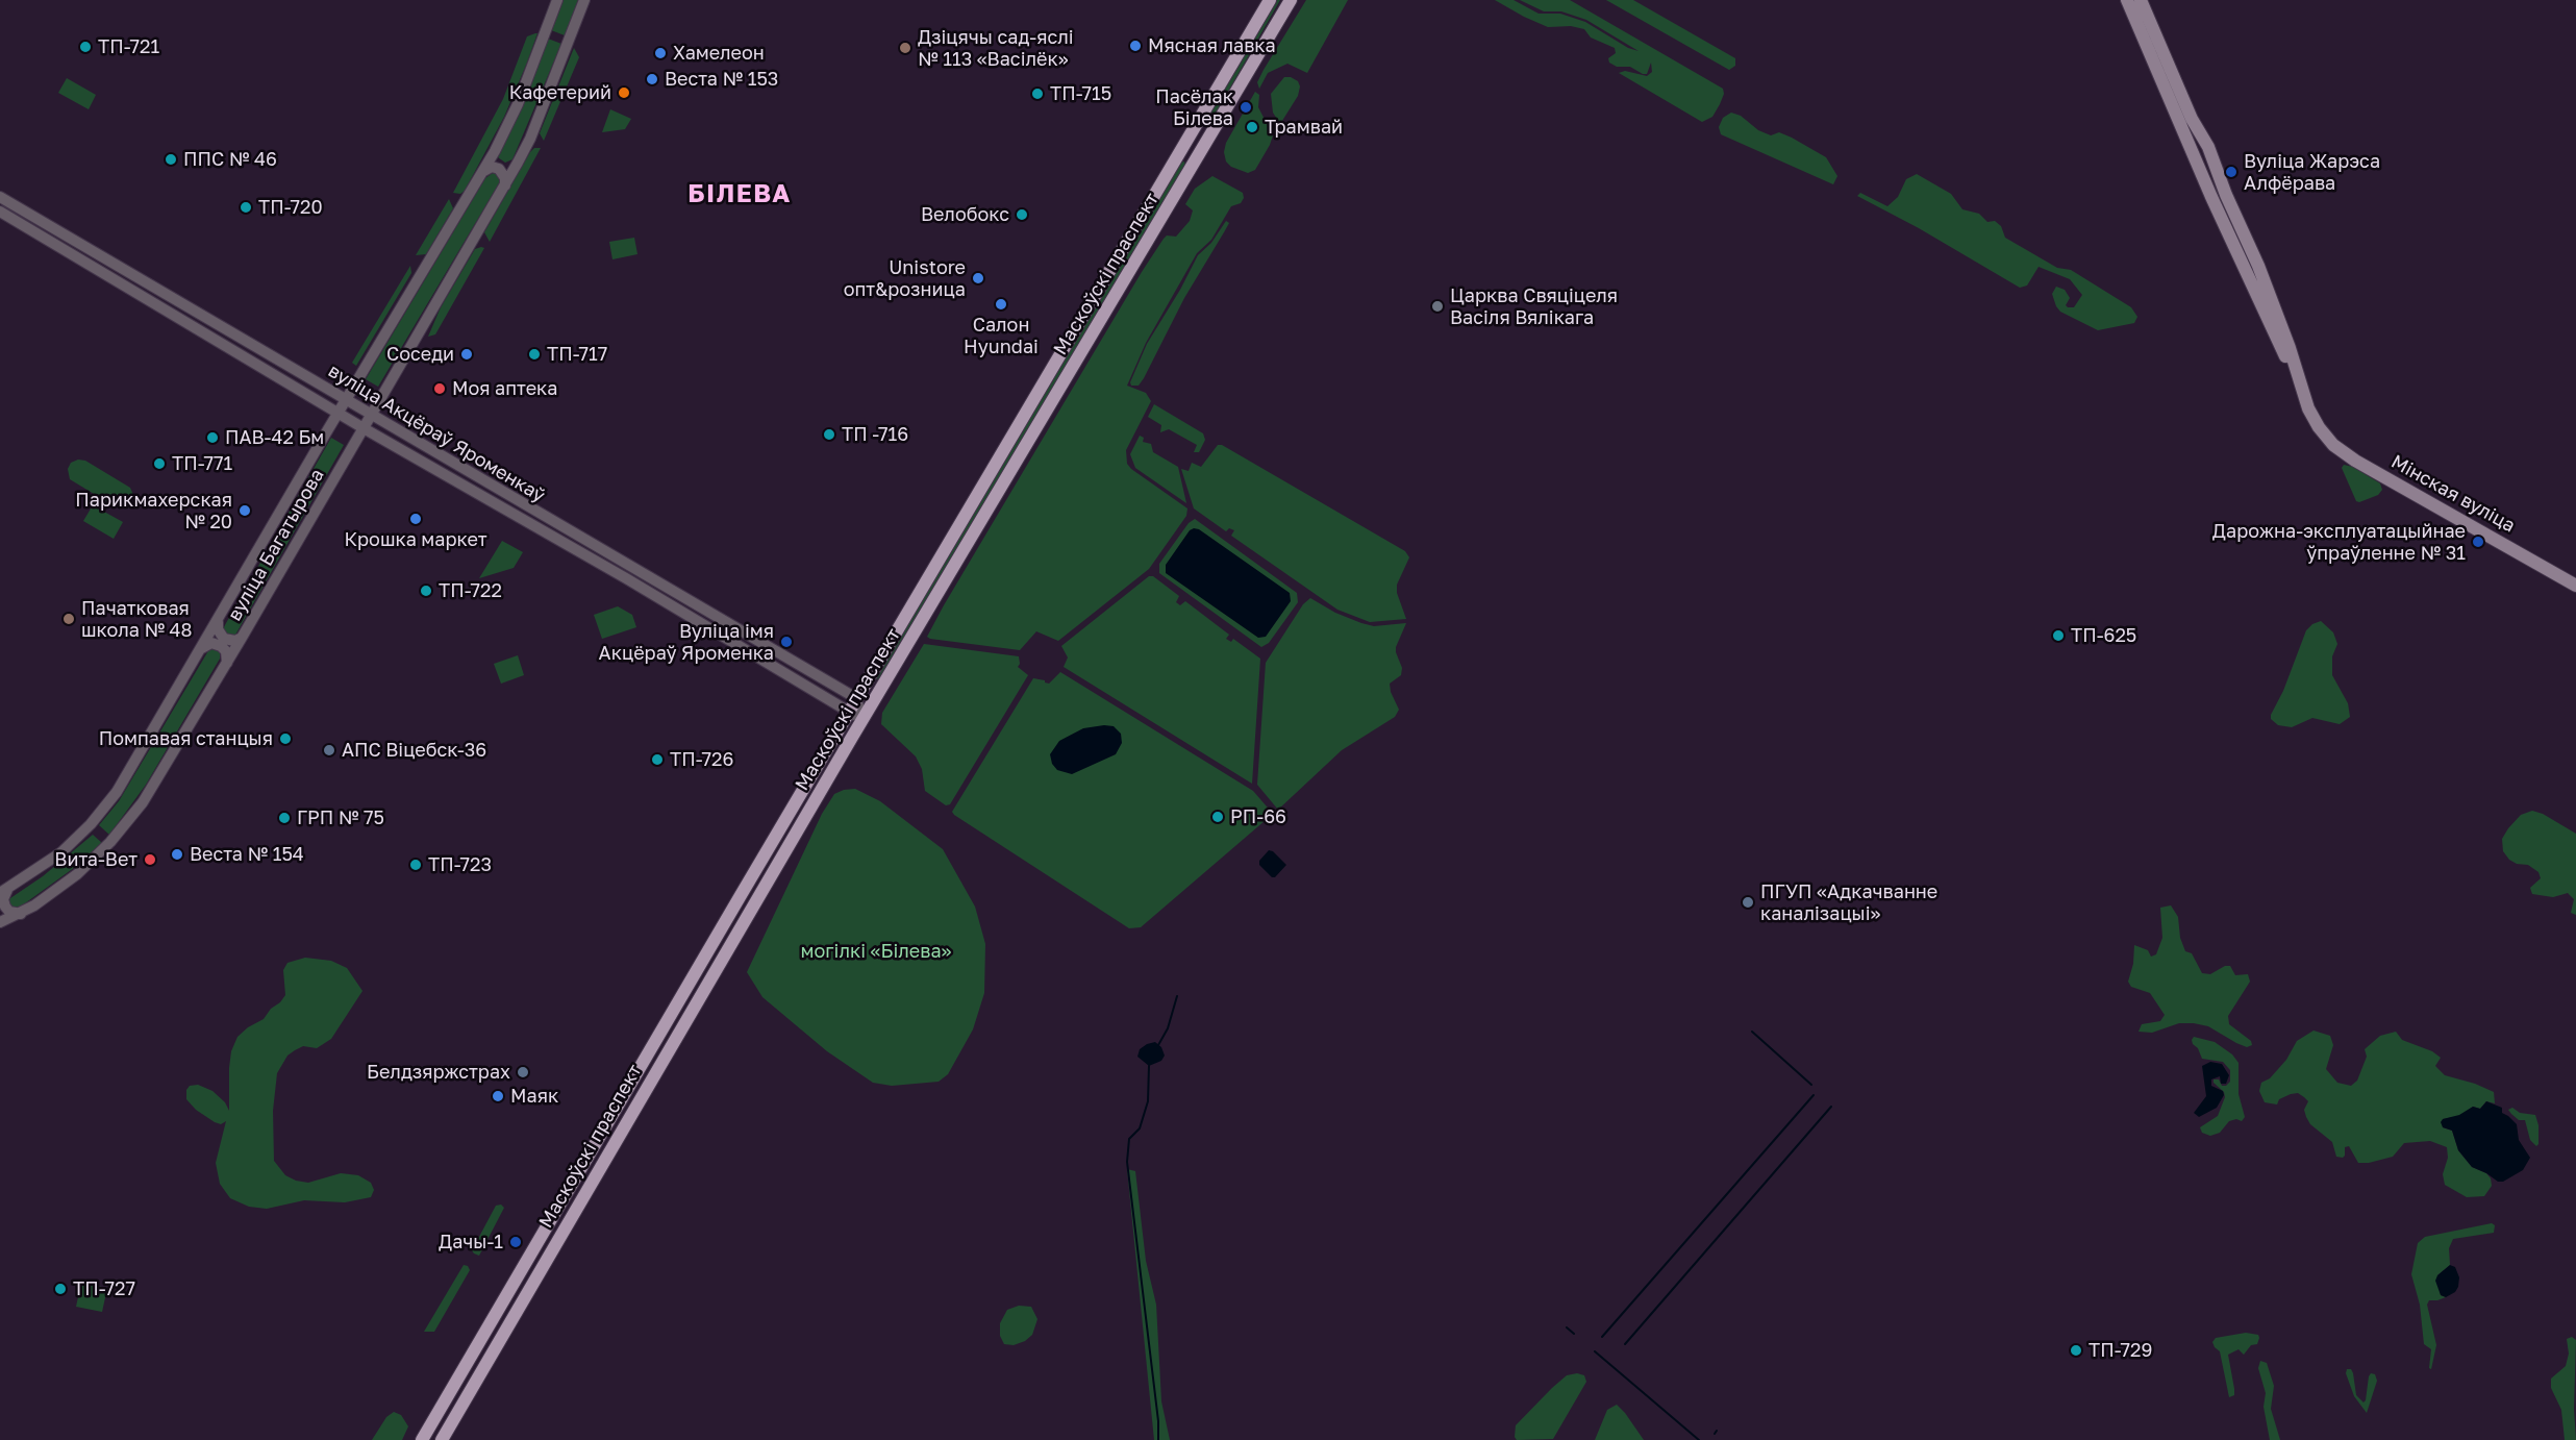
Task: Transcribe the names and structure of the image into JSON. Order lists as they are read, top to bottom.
{
  "streets": {
    "main road": ["Маскоўскі праспект", "Мінская вуліца"],
    "street": ["вуліца Акцёраў Яроменкаў", "вуліца Багатырова"]
  },
  "crossings": [
    ["Маскоўскі праспект", "вуліца Акцёраў Яроменкаў"],
    ["вуліца Акцёраў Яроменкаў", "вуліца Багатырова"]
  ],
  "districts": ["БІЛЕВА"],
  "parks": ["могілкі «Білева»"],
  "places": [
    "Мясная лавка",
    "ТП-721",
    "Дзіцячы сад-яслі № 113 «Васілёк»",
    "Хамелеон",
    "Веста № 153",
    "Кафетерий",
    "ТП-715",
    "Пасёлак Білева",
    "Трамвай",
    "ППС № 46",
    "Вуліца Жарэса Алфёрава",
    "ТП-720",
    "Велобокс",
    "Unistore опт&розница",
    "Салон Hyundai",
    "Царква Свяціцеля Васіля Вялікага",
    "Соседи",
    "ТП-717",
    "Моя аптека",
    "ТП -716",
    "ПАВ-42 Бм",
    "ТП-771",
    "Парикмахерская № 20",
    "Крошка маркет",
    "Дарожна-эксплуатацыйнае ўпраўленне № 31",
    "ТП-722",
    "Пачатковая школа № 48",
    "ТП-625",
    "Вуліца імя Акцёраў Яроменка",
    "Помпавая станцыя",
    "АПС Віцебск-36",
    "ТП-726",
    "РП-66",
    "ГРП № 75",
    "Веста № 154",
    "Вита-Вет",
    "ТП-723",
    "ПГУП «Адкачванне каналізацыі»",
    "Белдзяржстрах",
    "Маяк",
    "Дачы-1",
    "ТП-727",
    "ТП-729"
  ]
}
